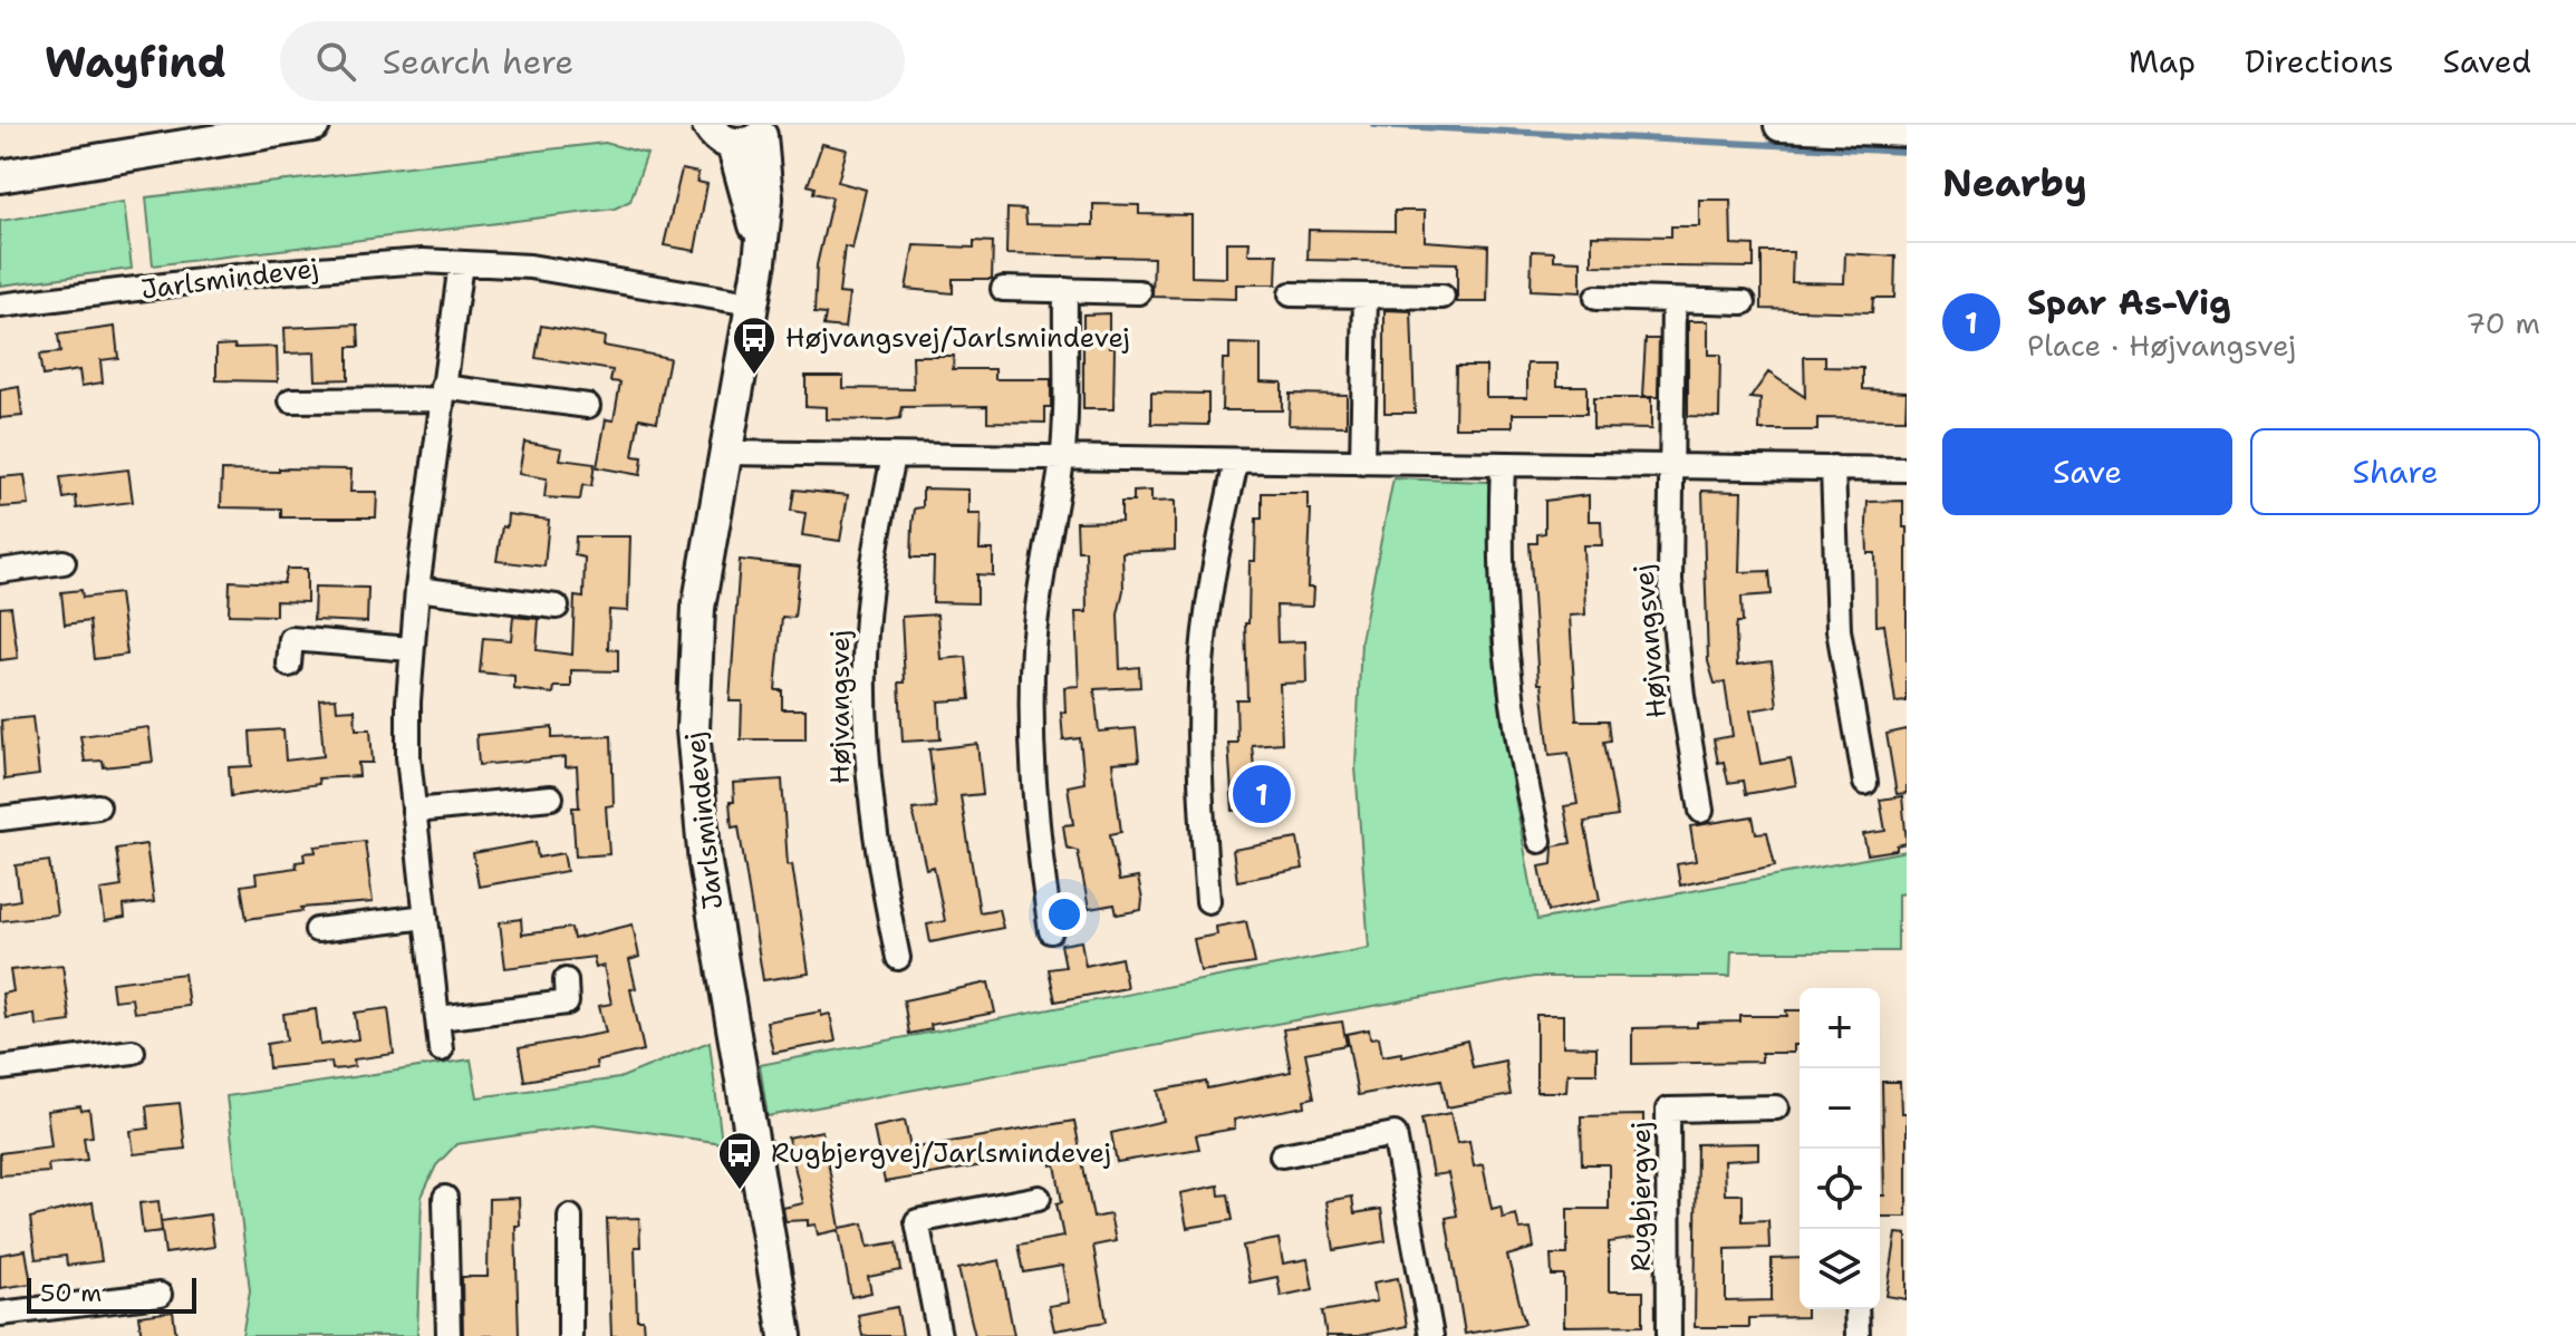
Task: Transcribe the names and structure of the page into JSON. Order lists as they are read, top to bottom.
{
  "streets": {
    "street": ["Jarlsmindevej", "Højvangsvej", "Rugbjergvej"]
  },
  "places": {
    "bus stop": ["Højvangsvej/Jarlsmindevej", "Rugbjergvej/Jarlsmindevej"]
  },
  "scale_bar": "50 m",
  "page": {
    "header": "Wayfind",
    "search": "Search here",
    "nav": ["Map", "Directions", "Saved"],
    "heading": "Nearby",
    "list": [
      {
        "mark": "1",
        "name": "Spar As-Vig",
        "note": "Place · Højvangsvej",
        "value": "70 m"
      }
    ],
    "buttons": ["Save", "Share"],
    "pins": "1",
    "map_buttons": ["+", "−"],
    "scale": "50 m"
  }
}
